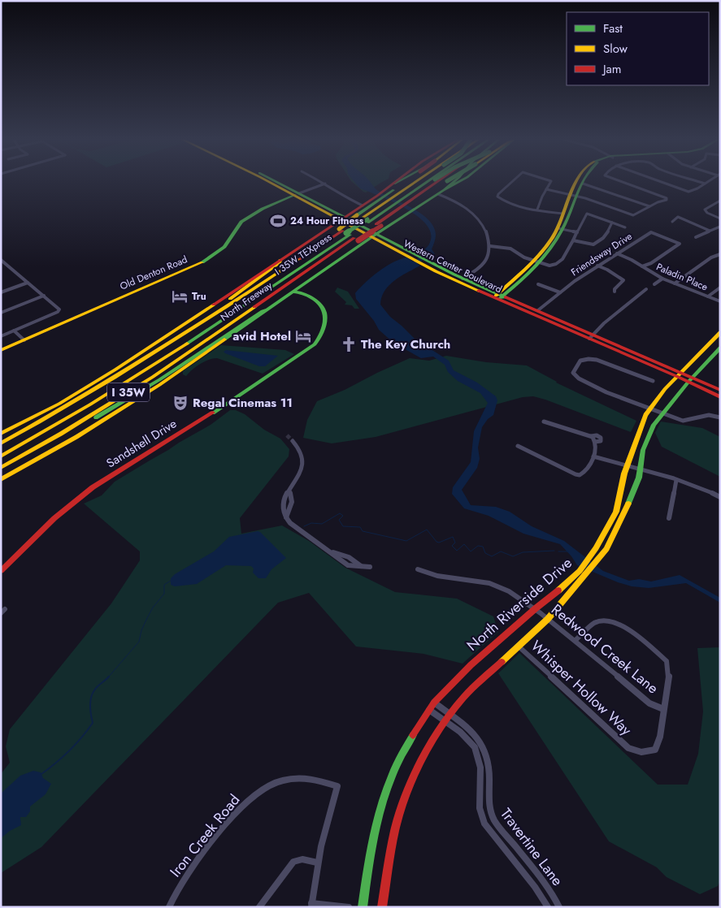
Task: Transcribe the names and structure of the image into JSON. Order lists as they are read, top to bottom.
{
  "streets": {
    "main road": [
      "I 35W TEXpress",
      "Western Center Boulevard",
      "Old Denton Road",
      "North Freeway",
      "I 35W",
      "Sandshell Drive",
      "North Riverside Drive"
    ],
    "street": [
      "Friendsway Drive",
      "Paladin Place",
      "Redwood Creek Lane",
      "Whisper Hollow Way",
      "Iron Creek Road",
      "Travertine Lane"
    ]
  },
  "crossings": [
    ["I 35W TEXpress", "North Freeway"],
    ["Friendsway Drive", "Western Center Boulevard"],
    ["Friendsway Drive", "Paladin Place"],
    ["Western Center Boulevard", "Old Denton Road"],
    ["Western Center Boulevard", "North Freeway"],
    ["Western Center Boulevard", "North Riverside Drive"],
    ["North Freeway", "Sandshell Drive"],
    ["North Riverside Drive", "Redwood Creek Lane"],
    ["North Riverside Drive", "Whisper Hollow Way"],
    ["North Riverside Drive", "Travertine Lane"],
    ["Redwood Creek Lane", "Whisper Hollow Way"]
  ],
  "places": {
    "sports": ["24 Hour Fitness"],
    "hotel": ["Tru", "avid Hotel"],
    "church": ["The Key Church"],
    "theatre": ["Regal Cinemas 11"]
  },
  "legend": ["Fast", "Slow", "Jam"]
}
